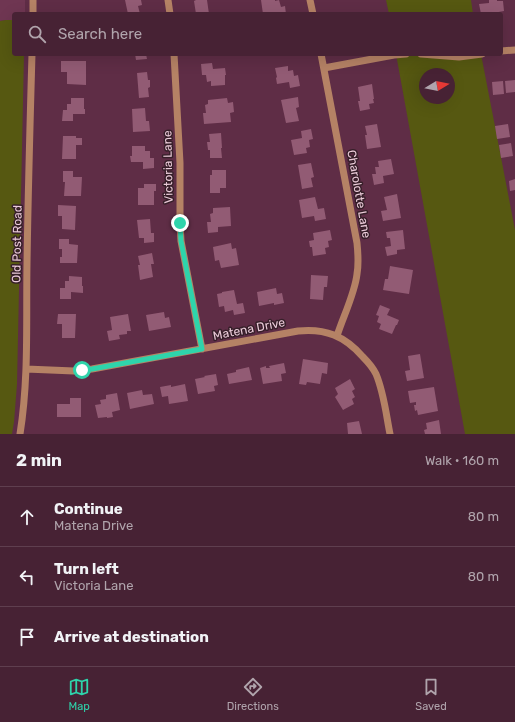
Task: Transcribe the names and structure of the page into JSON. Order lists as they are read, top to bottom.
{
  "streets": {
    "street": [
      "Victoria Lane",
      "Charolotte Lane",
      "Old Post Road",
      "Matena Drive"
    ]
  },
  "crossings": [
    ["Victoria Lane", "Matena Drive"],
    ["Charolotte Lane", "Matena Drive"],
    ["Old Post Road", "Matena Drive"]
  ],
  "north": "right",
  "page": {
    "search": "Search here",
    "heading": ["2 min", "Walk · 160 m"],
    "list": [
      ["Continue", "Matena Drive", "80 m"],
      ["Turn left", "Victoria Lane", "80 m"],
      "Arrive at destination"
    ],
    "nav": ["Map", "Directions", "Saved"]
  }
}
